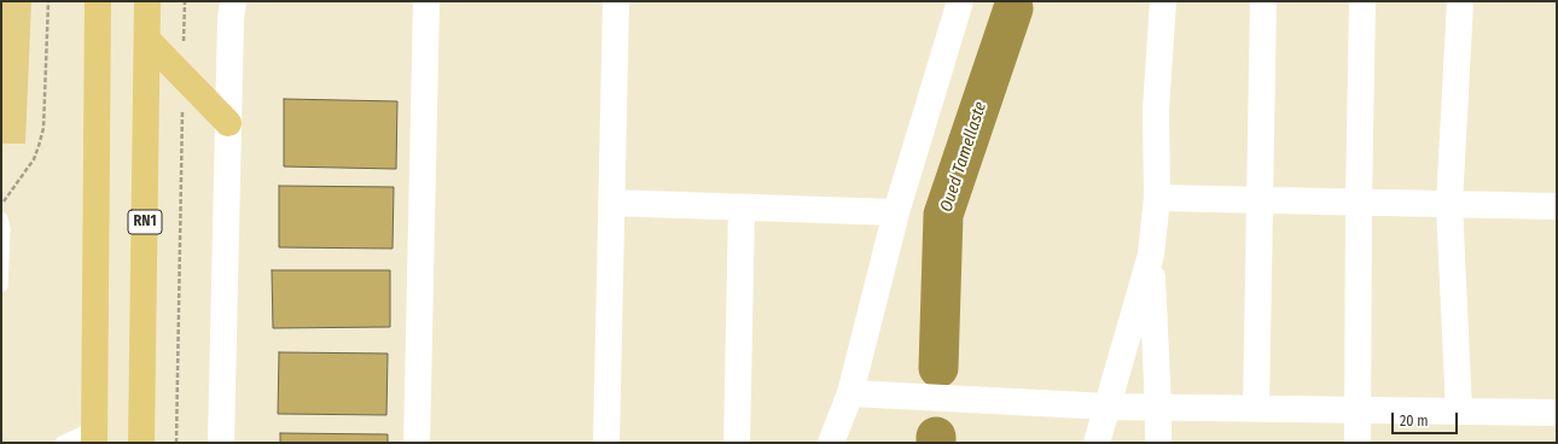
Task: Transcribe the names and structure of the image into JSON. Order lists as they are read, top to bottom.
{
  "streets": {
    "highway": ["RN1"]
  },
  "water": ["Oued Tamellaste"],
  "scale_bar": "20 m"
}
